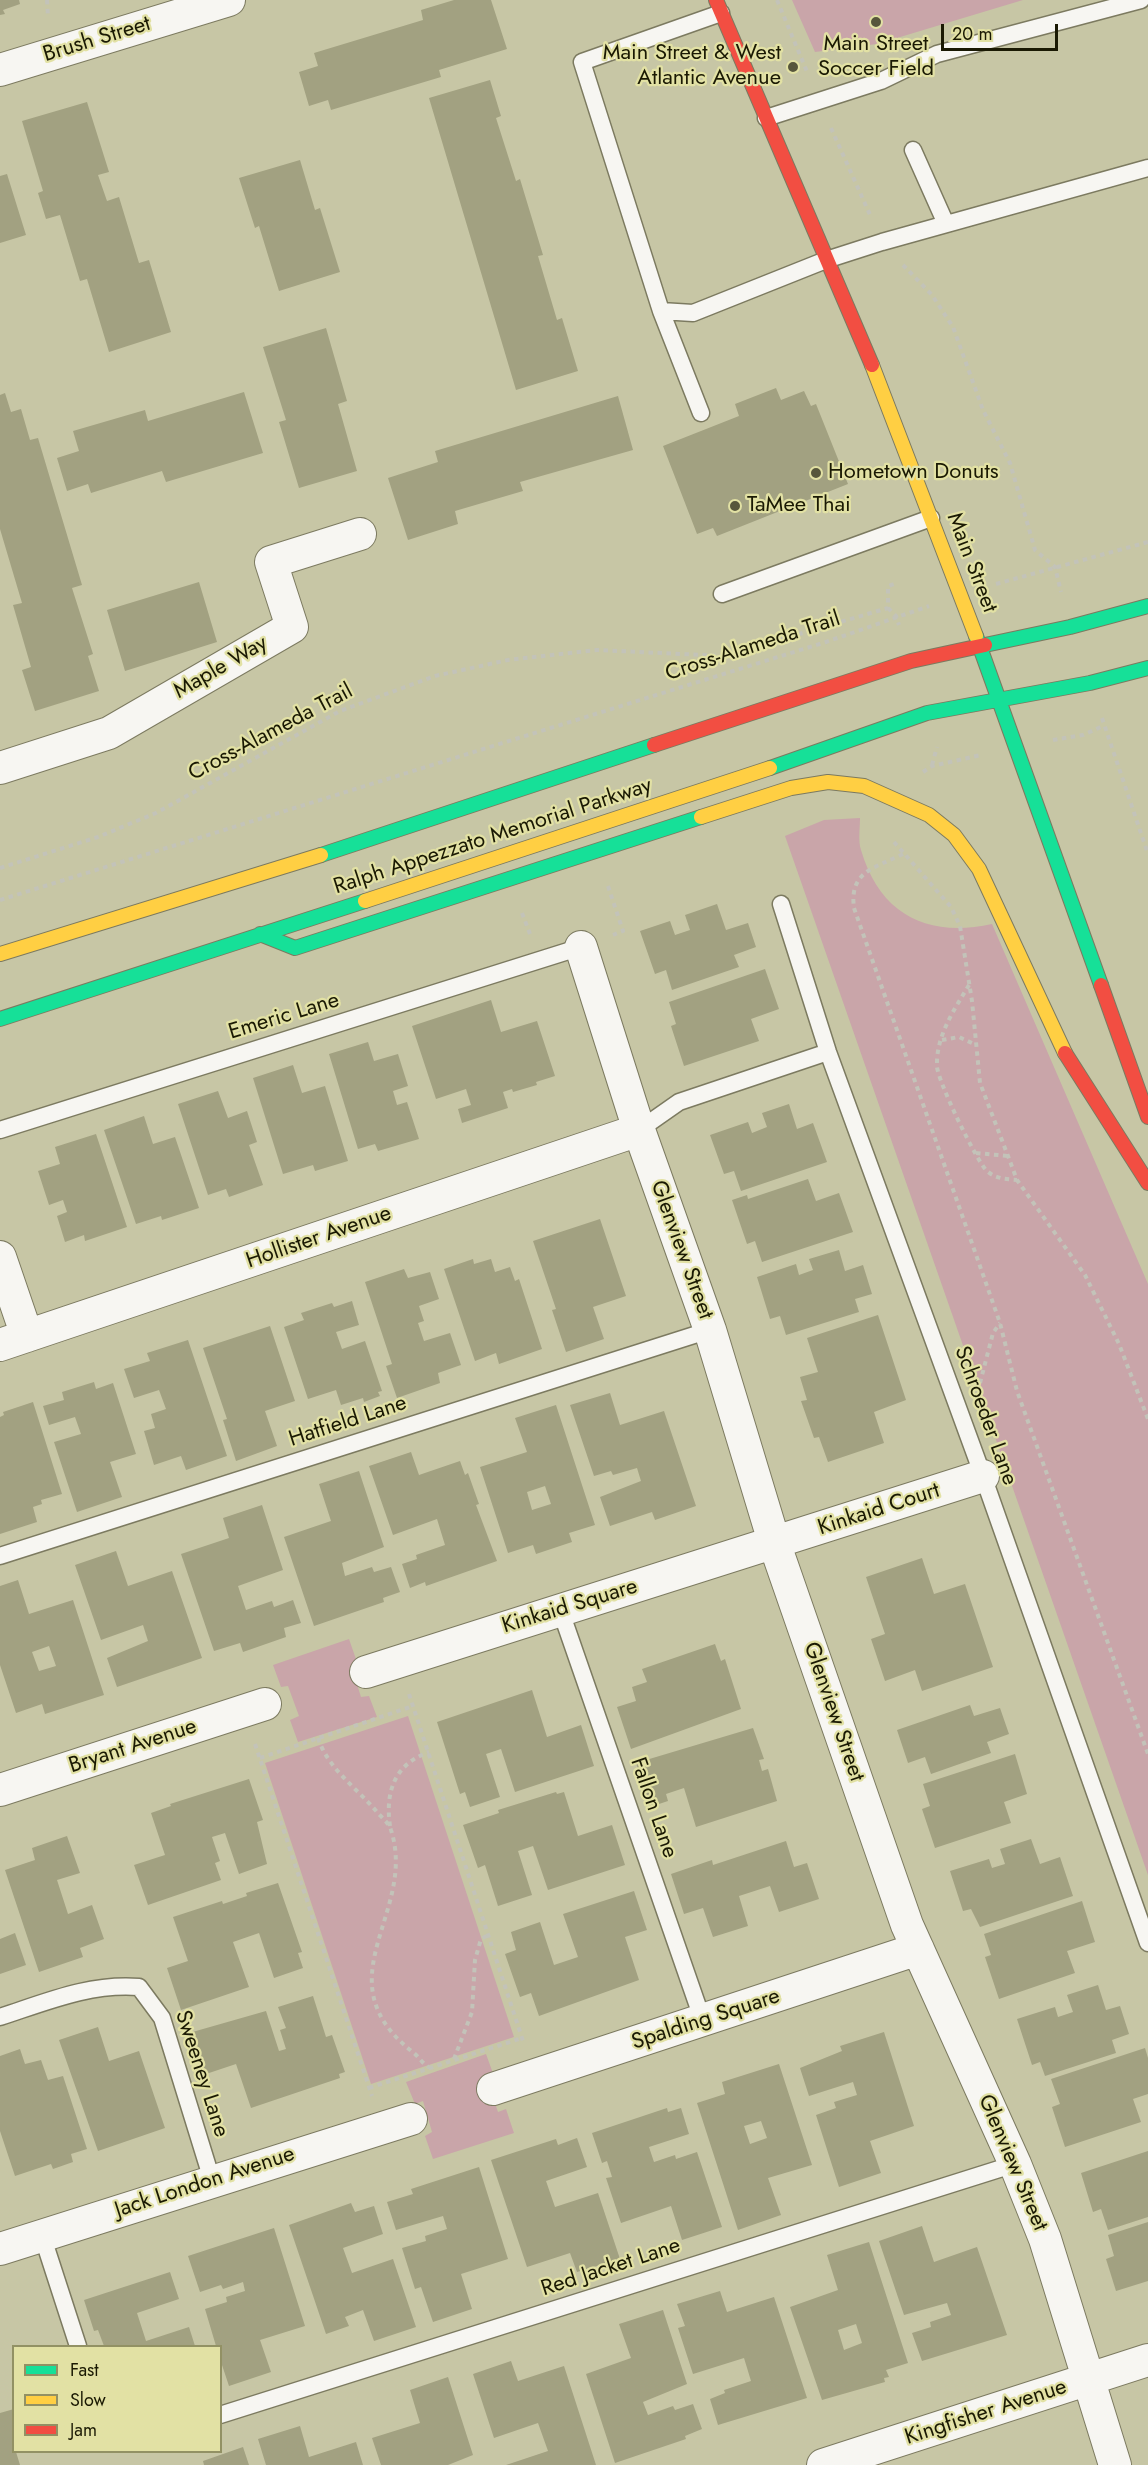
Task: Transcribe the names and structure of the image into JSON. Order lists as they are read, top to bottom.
{
  "streets": {
    "street": [
      "Brush Street",
      "Main Street",
      "Maple Way",
      "Ralph Appezzato Memorial Parkway",
      "Hollister Avenue",
      "Glenview Street",
      "Kinkaid Court",
      "Kinkaid Square",
      "Bryant Avenue",
      "Spalding Square",
      "Jack London Avenue",
      "Kingfisher Avenue"
    ],
    "lane": [
      "Emeric Lane",
      "Schroeder Lane",
      "Hatfield Lane",
      "Fallon Lane",
      "Sweeney Lane",
      "Red Jacket Lane"
    ],
    "path": ["Cross-Alameda Trail"]
  },
  "crossings": [
    ["Main Street", "Ralph Appezzato Memorial Parkway"],
    ["Emeric Lane", "Glenview Street"],
    ["Hollister Avenue", "Glenview Street"],
    ["Glenview Street", "Hatfield Lane"],
    ["Glenview Street", "Kinkaid Court"],
    ["Glenview Street", "Kinkaid Square"],
    ["Glenview Street", "Spalding Square"],
    ["Glenview Street", "Red Jacket Lane"],
    ["Glenview Street", "Kingfisher Avenue"],
    ["Schroeder Lane", "Kinkaid Court"],
    ["Kinkaid Court", "Kinkaid Square"],
    ["Kinkaid Square", "Fallon Lane"],
    ["Fallon Lane", "Spalding Square"],
    ["Sweeney Lane", "Jack London Avenue"]
  ],
  "places": [
    "Main Street Soccer Field",
    "Main Street & West Atlantic Avenue",
    "Hometown Donuts",
    "TaMee Thai"
  ],
  "legend": ["Fast", "Slow", "Jam"],
  "scale_bar": "20 m"
}
